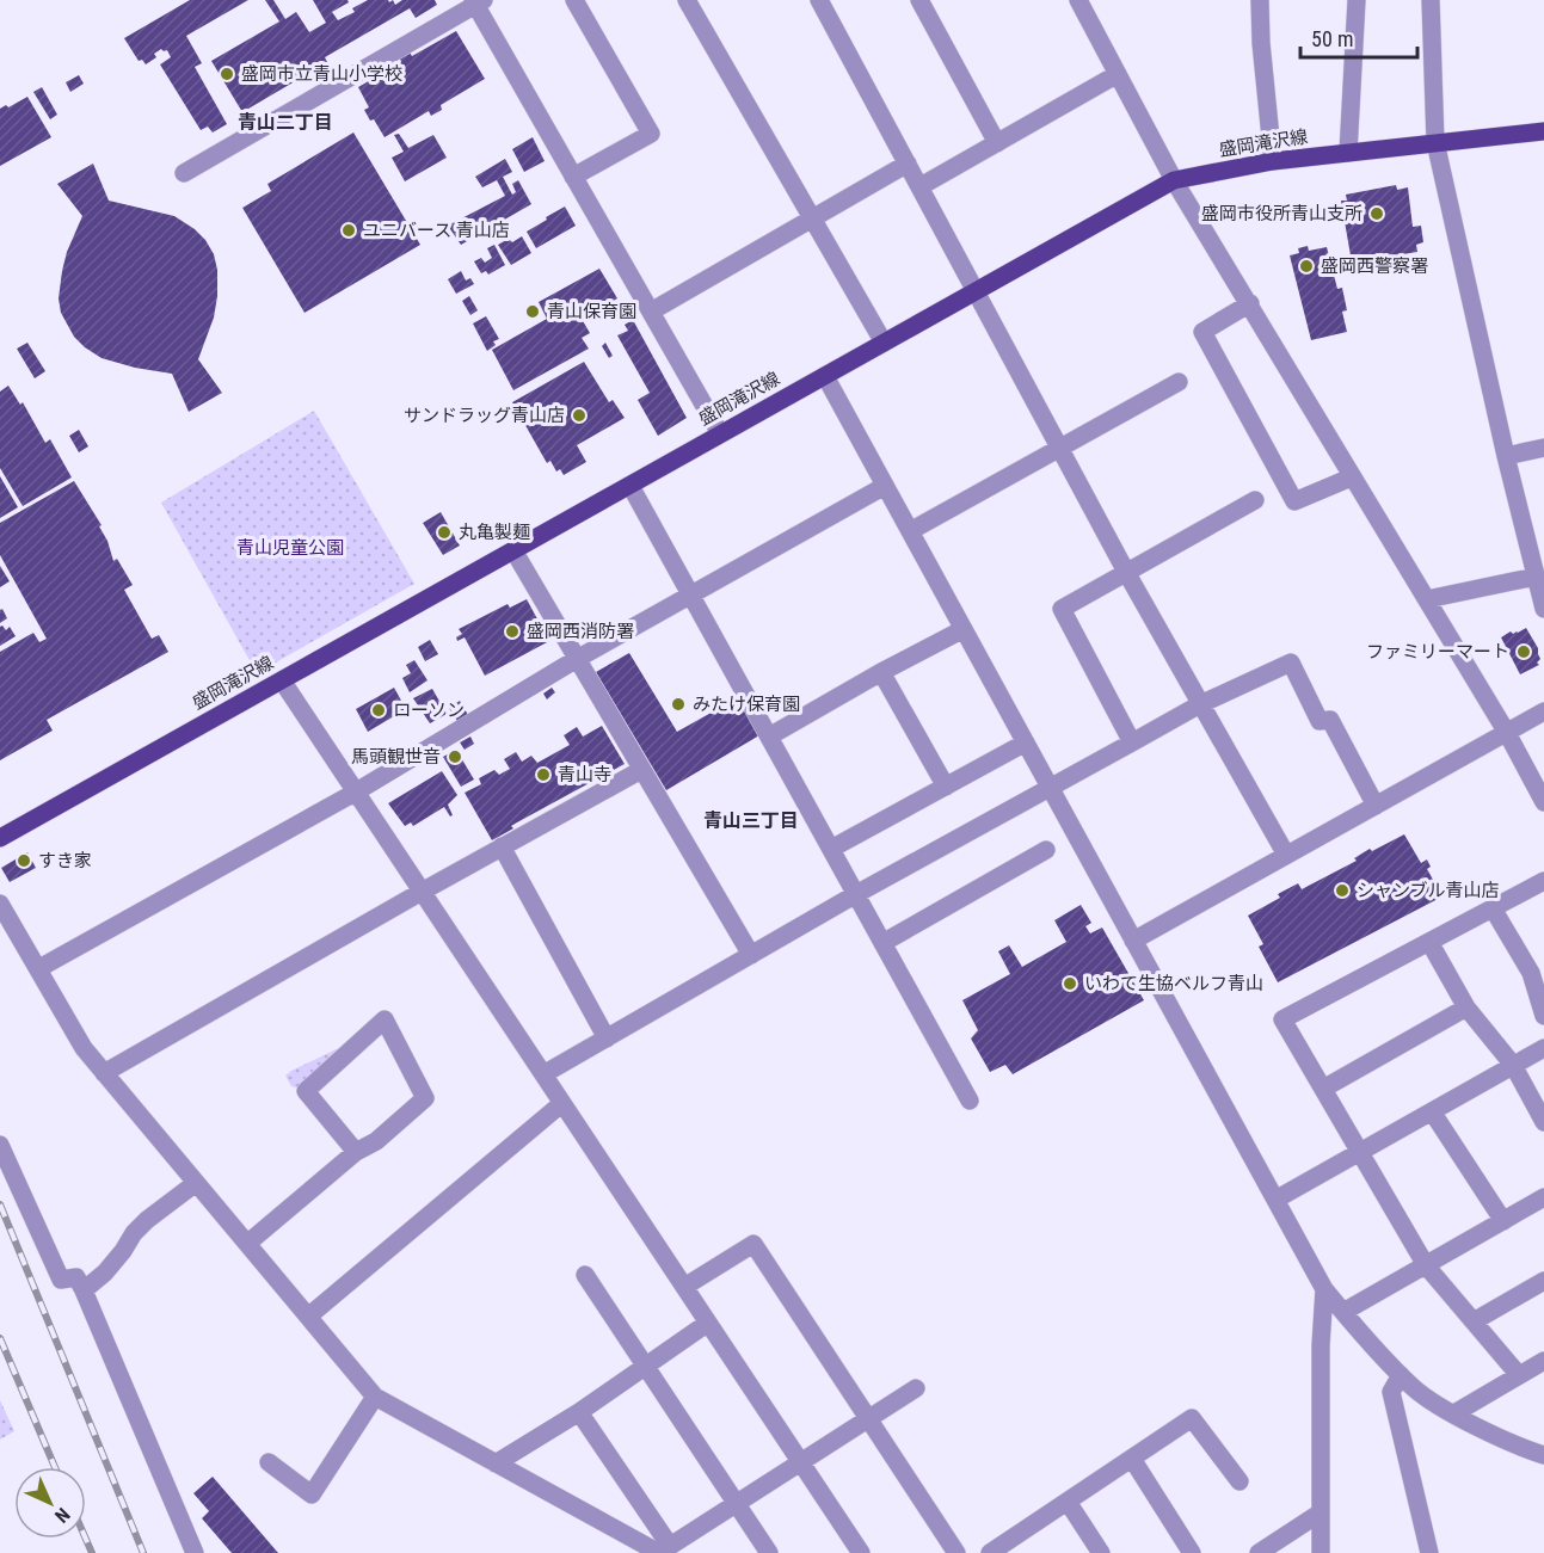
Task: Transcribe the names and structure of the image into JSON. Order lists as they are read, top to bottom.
{
  "streets": {
    "main road": ["盛岡滝沢線"]
  },
  "districts": ["青山二丁目", "青山三丁目"],
  "parks": ["青山児童公園"],
  "places": [
    "盛岡市立青山小学校",
    "盛岡市役所青山支所",
    "ユニバース 青山店",
    "盛岡西警察署",
    "青山保育園",
    "サンドラッグ青山店",
    "丸亀製麺",
    "盛岡西消防署",
    "ファミリーマート",
    "みたけ保育園",
    "ローソン",
    "馬頭観世音",
    "青山寺",
    "すき家",
    "シャンブル青山店",
    "いわて生協ベルフ青山"
  ],
  "scale_bar": "50 m",
  "north": "bottom right"
}
